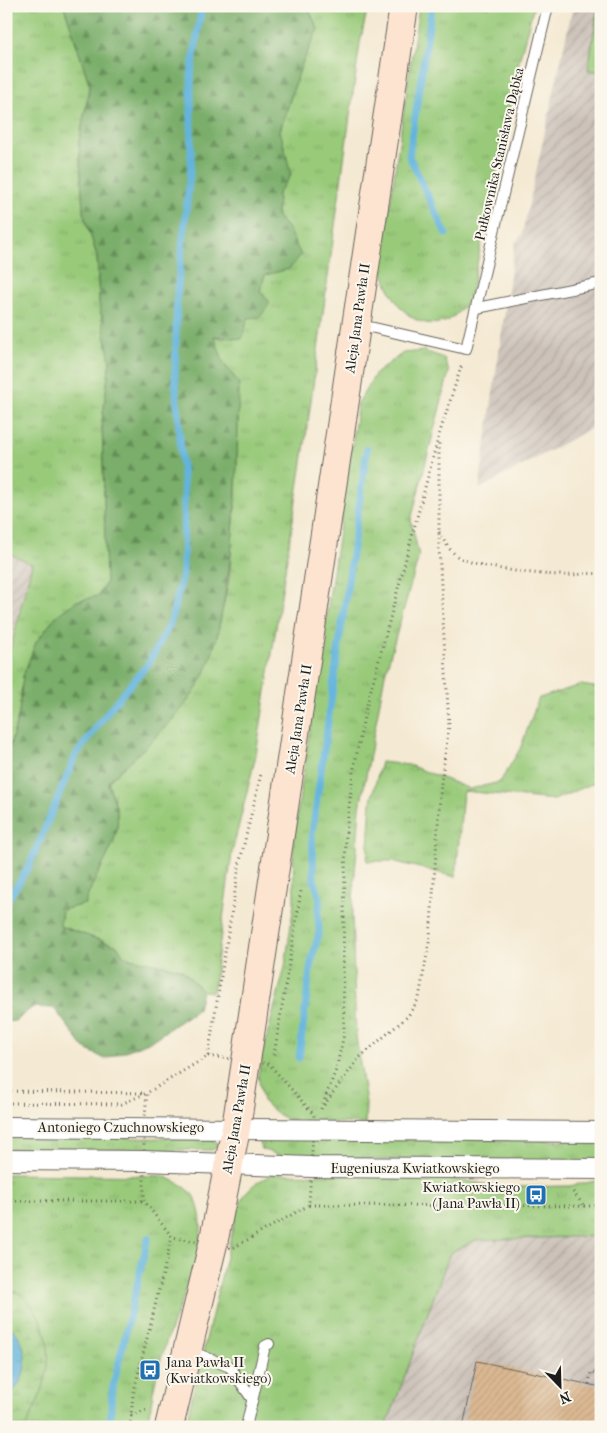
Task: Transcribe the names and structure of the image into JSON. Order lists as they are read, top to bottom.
{
  "streets": {
    "street": ["Aleja Jana Pawła II", "Antoniego Czuchnowskiego", "Eugeniusza Kwiatkowskiego"],
    "lane": ["Pułkownika Stanisława Dąbka"]
  },
  "crossings": [
    ["Aleja Jana Pawła II", "Antoniego Czuchnowskiego"],
    ["Aleja Jana Pawła II", "Eugeniusza Kwiatkowskiego"]
  ],
  "places": {
    "bus stop": ["Kwiatkowskiego (Jana Pawła II)", "Jana Pawła II (Kwiatkowskiego)"]
  },
  "north": "bottom right"
}
